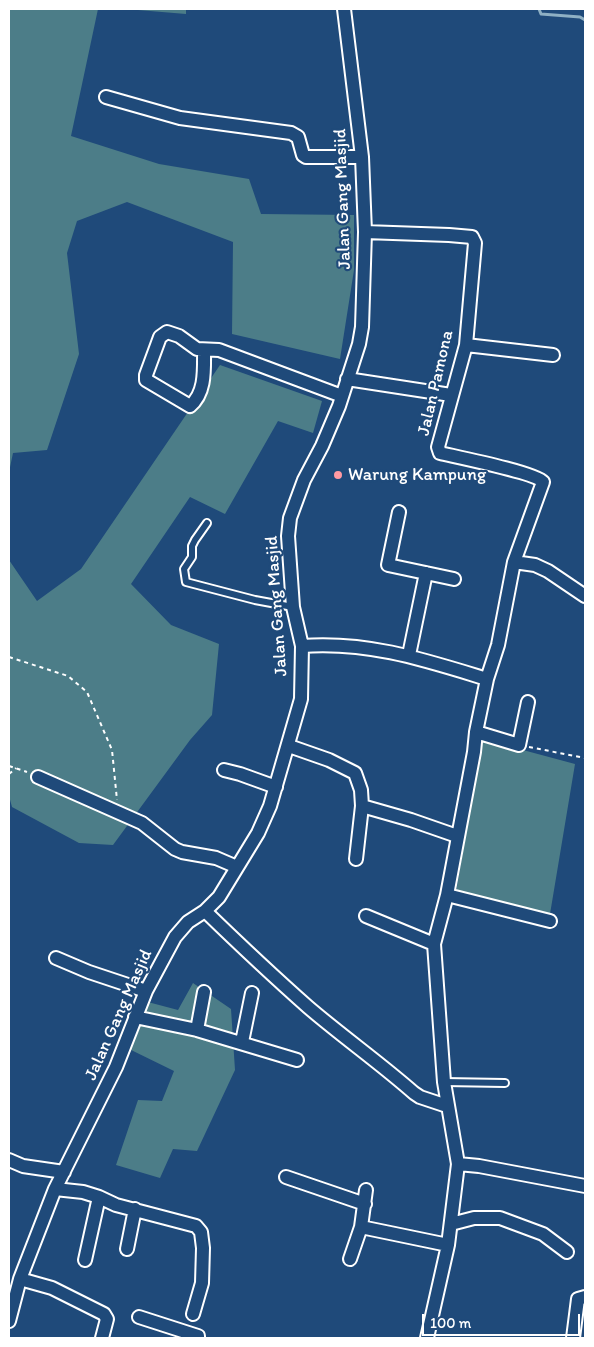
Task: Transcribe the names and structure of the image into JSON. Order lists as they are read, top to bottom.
{
  "streets": {
    "street": ["Jalan Gang Masjid", "Jalan Pamona"]
  },
  "crossings": [
    ["Jalan Gang Masjid", "Jalan Pamona"]
  ],
  "places": ["Warung Kampung"],
  "scale_bar": "100 m"
}
